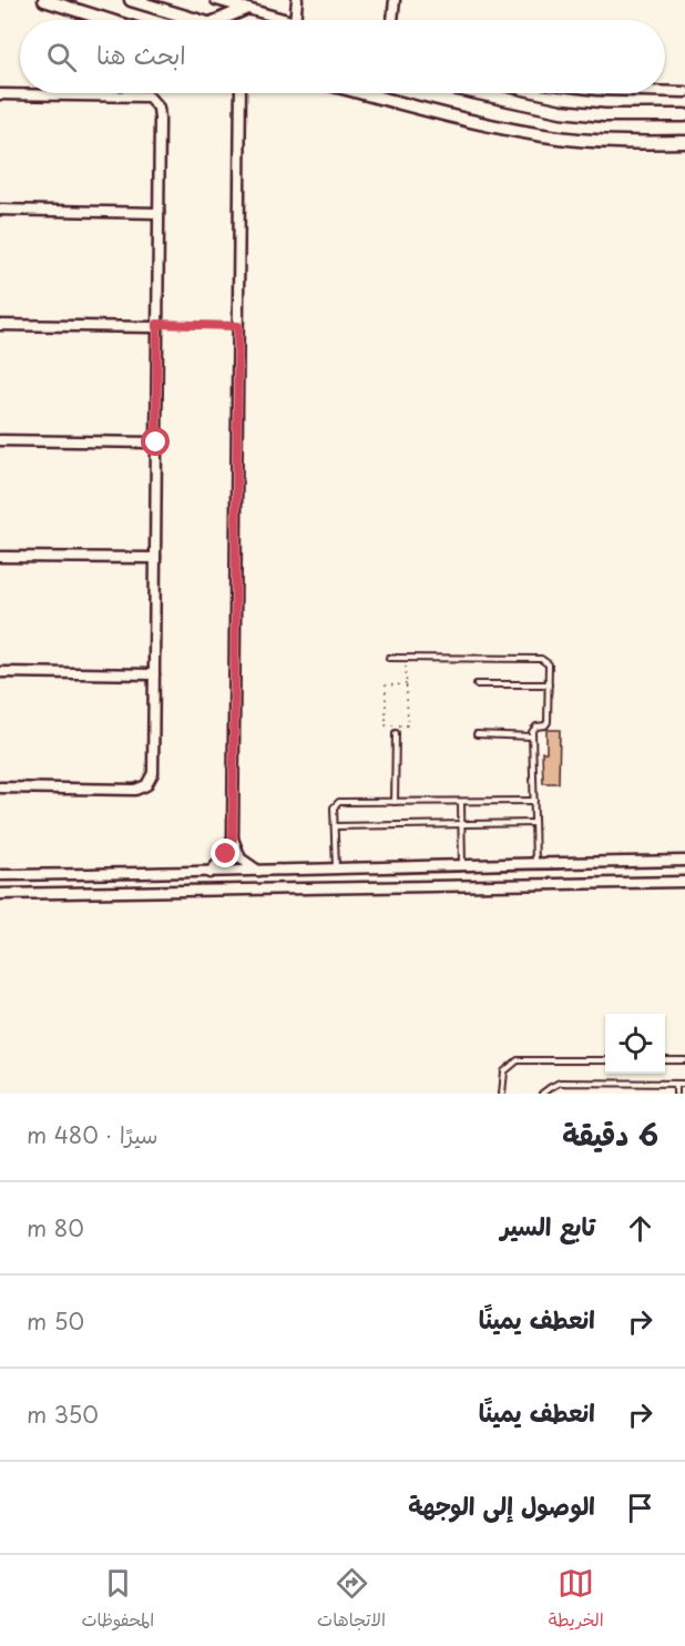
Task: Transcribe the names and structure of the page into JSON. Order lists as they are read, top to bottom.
{
  "page": {
    "search": "ابحث هنا",
    "heading": ["6 دقيقة", "سيرًا · 480 m"],
    "list": [
      ["تابع السير", "80 m"],
      ["انعطف يمينًا", "50 m"],
      ["انعطف يمينًا", "350 m"],
      "الوصول إلى الوجهة"
    ],
    "nav": ["الخريطة", "الاتجاهات", "المحفوظات"]
  }
}
